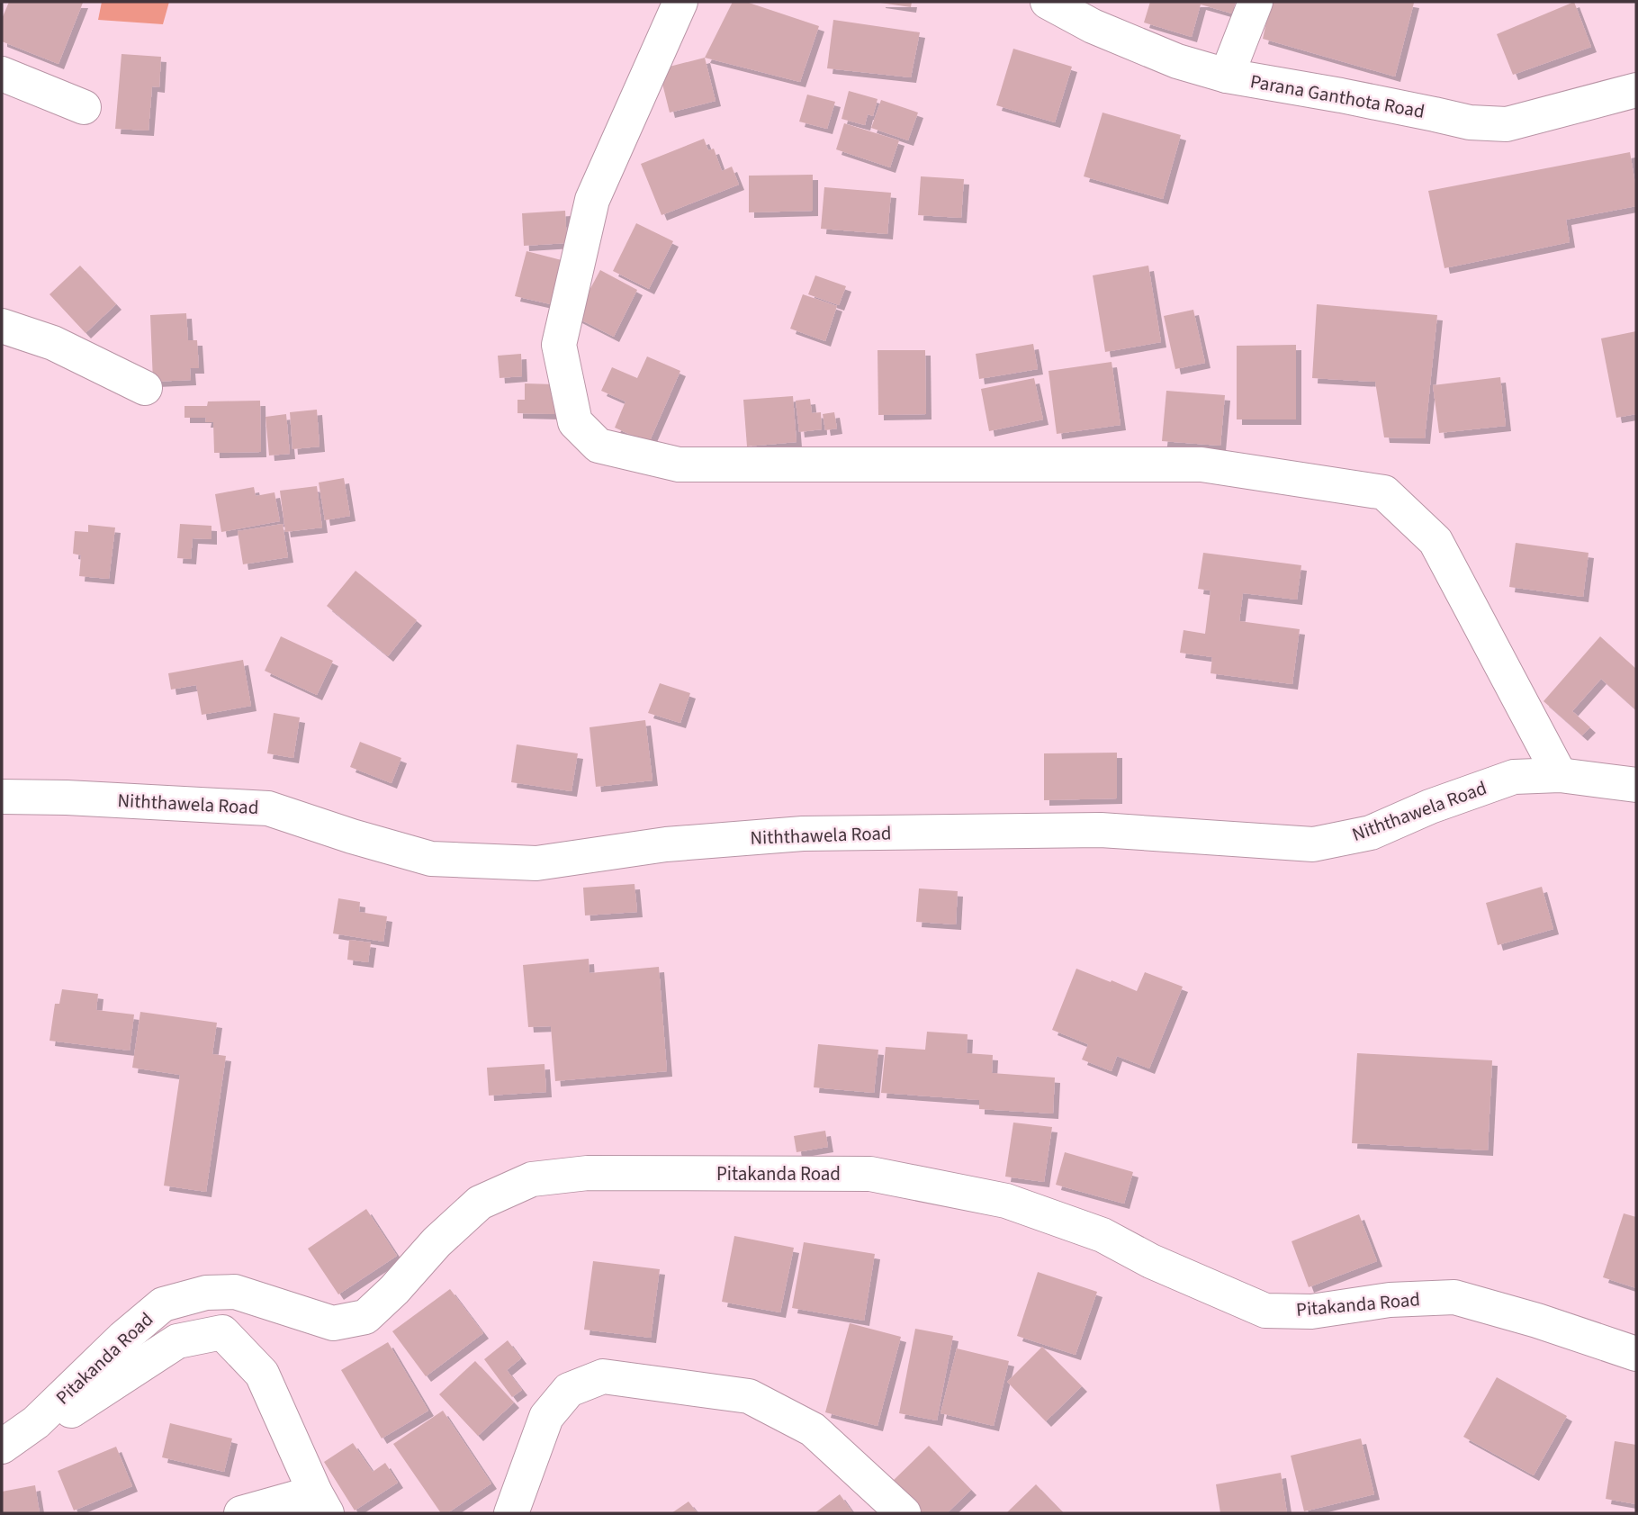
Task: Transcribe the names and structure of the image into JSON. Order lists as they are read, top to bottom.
{
  "streets": {
    "street": ["Parana Ganthota Road", "Niththawela Road", "Pitakanda Road"]
  }
}
